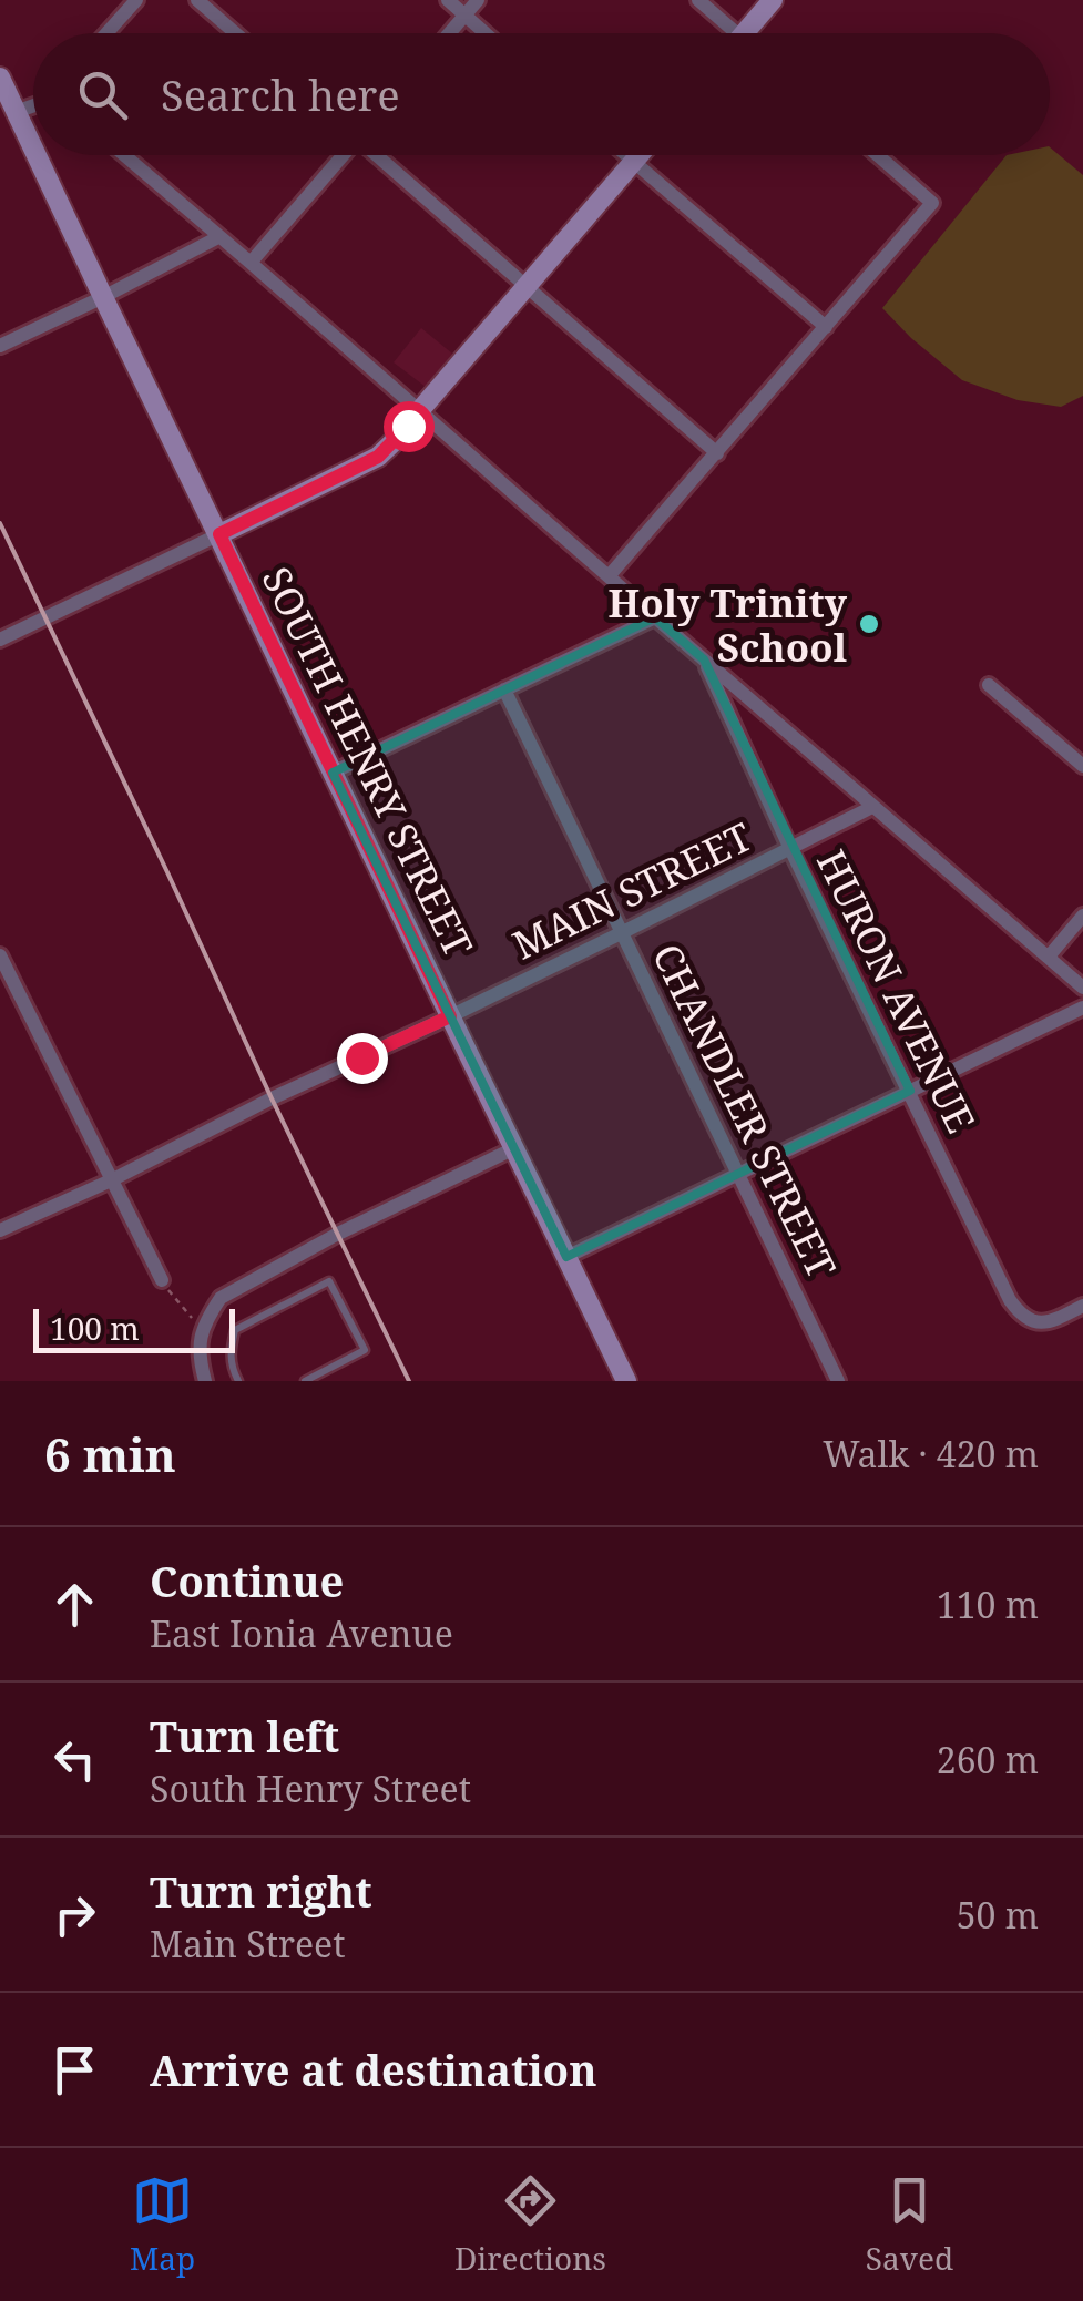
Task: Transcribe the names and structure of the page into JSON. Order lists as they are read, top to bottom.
{
  "streets": {
    "street": [
      "SOUTH HENRY STREET",
      "MAIN STREET",
      "HURON AVENUE",
      "CHANDLER STREET"
    ]
  },
  "crossings": [
    ["SOUTH HENRY STREET", "MAIN STREET"],
    ["MAIN STREET", "HURON AVENUE"],
    ["MAIN STREET", "CHANDLER STREET"]
  ],
  "places": ["Holy Trinity School"],
  "scale_bar": "100 m",
  "page": {
    "search": "Search here",
    "scale": "100 m",
    "heading": ["6 min", "Walk · 420 m"],
    "list": [
      ["Continue", "East Ionia Avenue", "110 m"],
      ["Turn left", "South Henry Street", "260 m"],
      ["Turn right", "Main Street", "50 m"],
      "Arrive at destination"
    ],
    "nav": ["Map", "Directions", "Saved"]
  }
}
